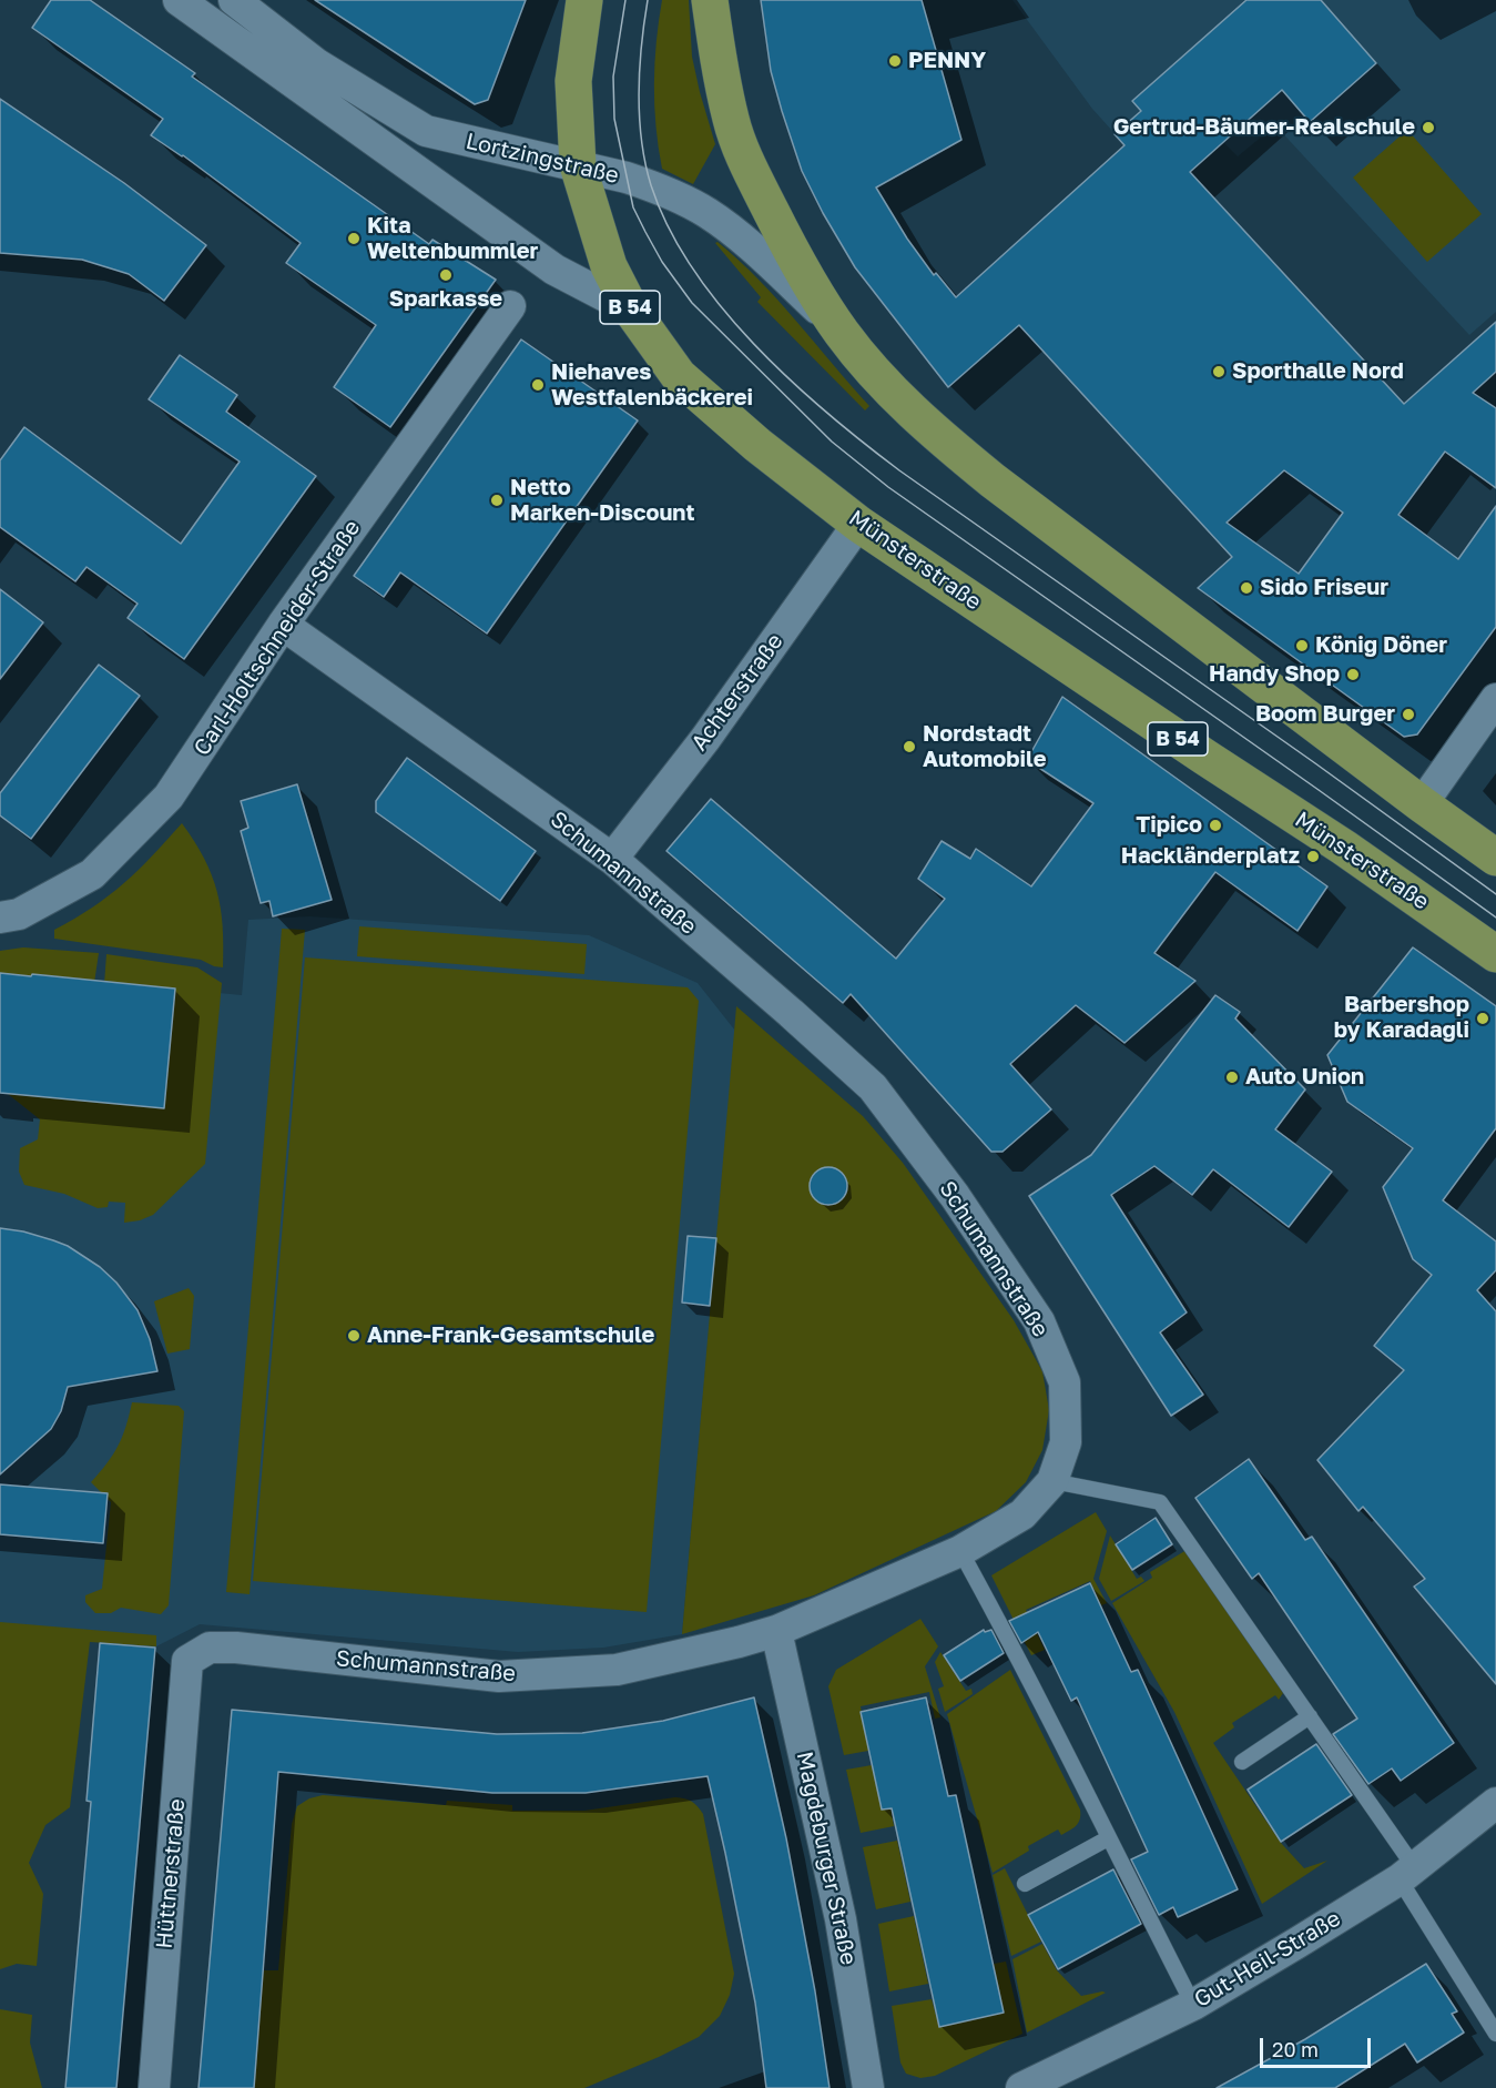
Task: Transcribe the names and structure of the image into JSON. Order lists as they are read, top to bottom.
{
  "streets": {
    "main road": ["B 54", "Münsterstraße"],
    "street": [
      "Lortzingstraße",
      "Carl-Holtschneider-Straße",
      "Achterstraße",
      "Schumannstraße",
      "Magdeburger Straße",
      "Hüttnerstraße",
      "Gut-Heil-Straße"
    ]
  },
  "crossings": [
    ["Lortzingstraße", "Münsterstraße"],
    ["Münsterstraße", "Achterstraße"],
    ["Carl-Holtschneider-Straße", "Schumannstraße"],
    ["Achterstraße", "Schumannstraße"],
    ["Schumannstraße", "Magdeburger Straße"],
    ["Schumannstraße", "Hüttnerstraße"]
  ],
  "places": [
    "PENNY",
    "Gertrud-Bäumer-Realschule",
    "Kita Weltenbummler",
    "Sparkasse",
    "Sporthalle Nord",
    "Niehaves Westfalenbäckerei",
    "Netto Marken-Discount",
    "Sido Friseur",
    "König Döner",
    "Handy Shop",
    "Boom Burger",
    "Nordstadt Automobile",
    "Tipico",
    "Hackländerplatz",
    "Barbershop by Karadagli",
    "Auto Union",
    "Anne-Frank-Gesamtschule"
  ],
  "scale_bar": "20 m"
}
